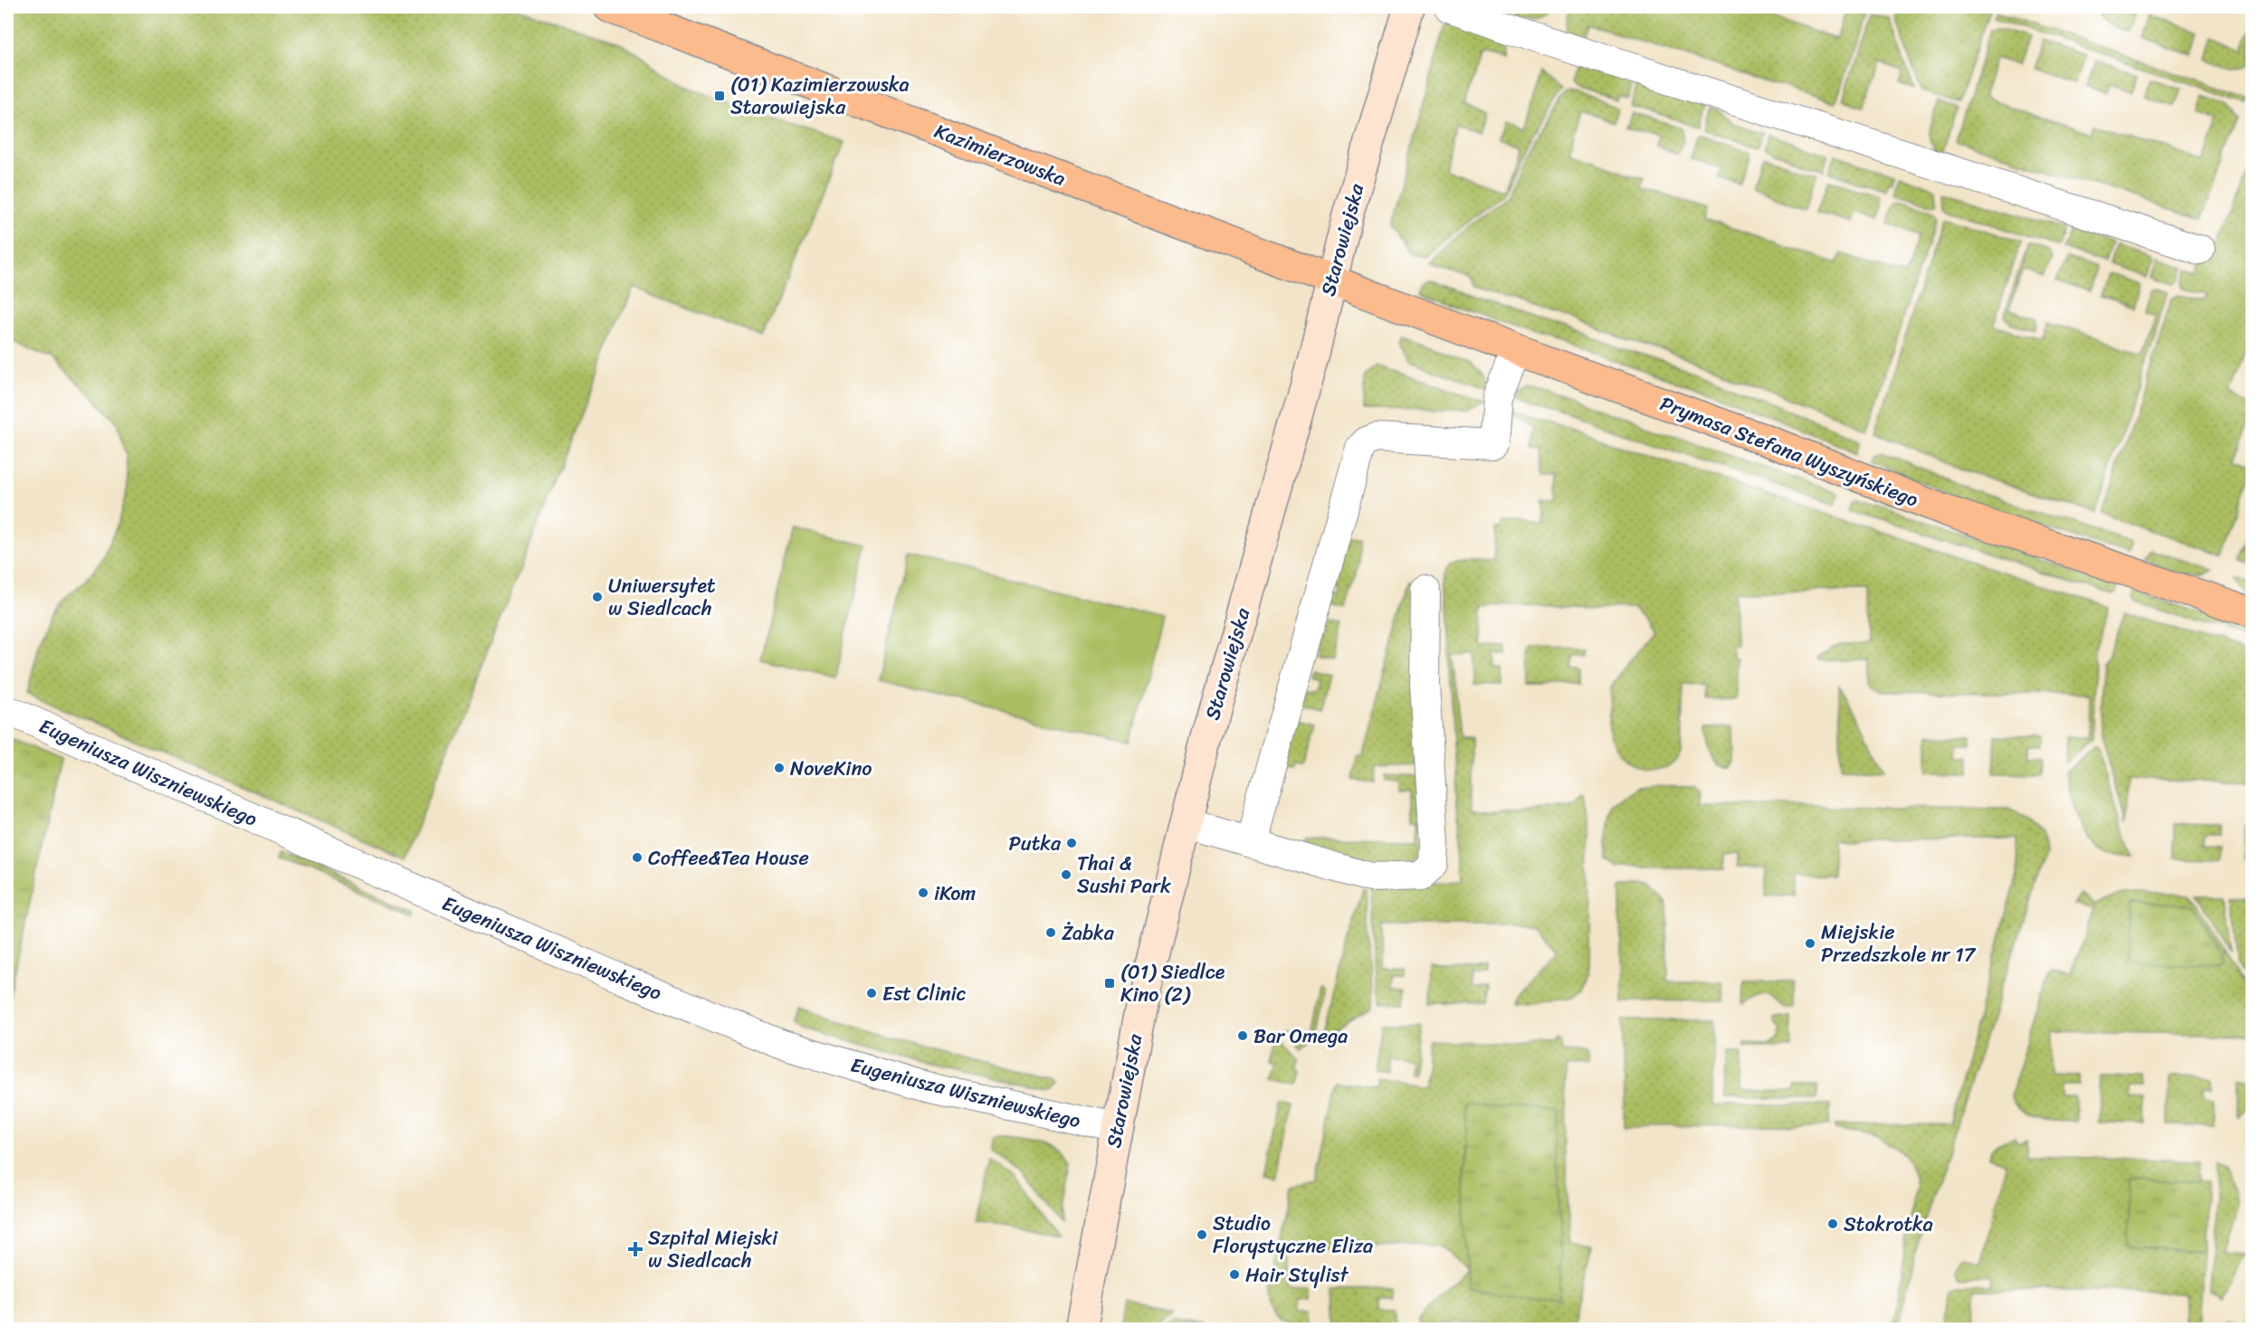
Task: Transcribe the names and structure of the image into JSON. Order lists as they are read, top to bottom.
{
  "streets": {
    "main road": ["Kazimierzowska", "Starowiejska", "Prymasa Stefana Wyszyńskiego"],
    "street": ["Eugeniusza Wiszniewskiego"]
  },
  "crossings": [
    ["Kazimierzowska", "Starowiejska"],
    ["Kazimierzowska", "Prymasa Stefana Wyszyńskiego"],
    ["Starowiejska", "Prymasa Stefana Wyszyńskiego"],
    ["Starowiejska", "Eugeniusza Wiszniewskiego"]
  ],
  "places": {
    "transit": ["(01) Kazimierzowska Starowiejska", "(01) Siedlce Kino (2)"],
    "other": [
      "Uniwersytet w Siedlcach",
      "NoveKino",
      "Putka",
      "Coffee&Tea House",
      "Thai & Sushi Park",
      "iKom",
      "Żabka",
      "Miejskie Przedszkole nr 17",
      "Est Clinic",
      "Bar Omega",
      "Stokrotka",
      "Studio Florystyczne Eliza",
      "Hair Stylist"
    ],
    "health": ["Szpital Miejski w Siedlcach"]
  }
}
